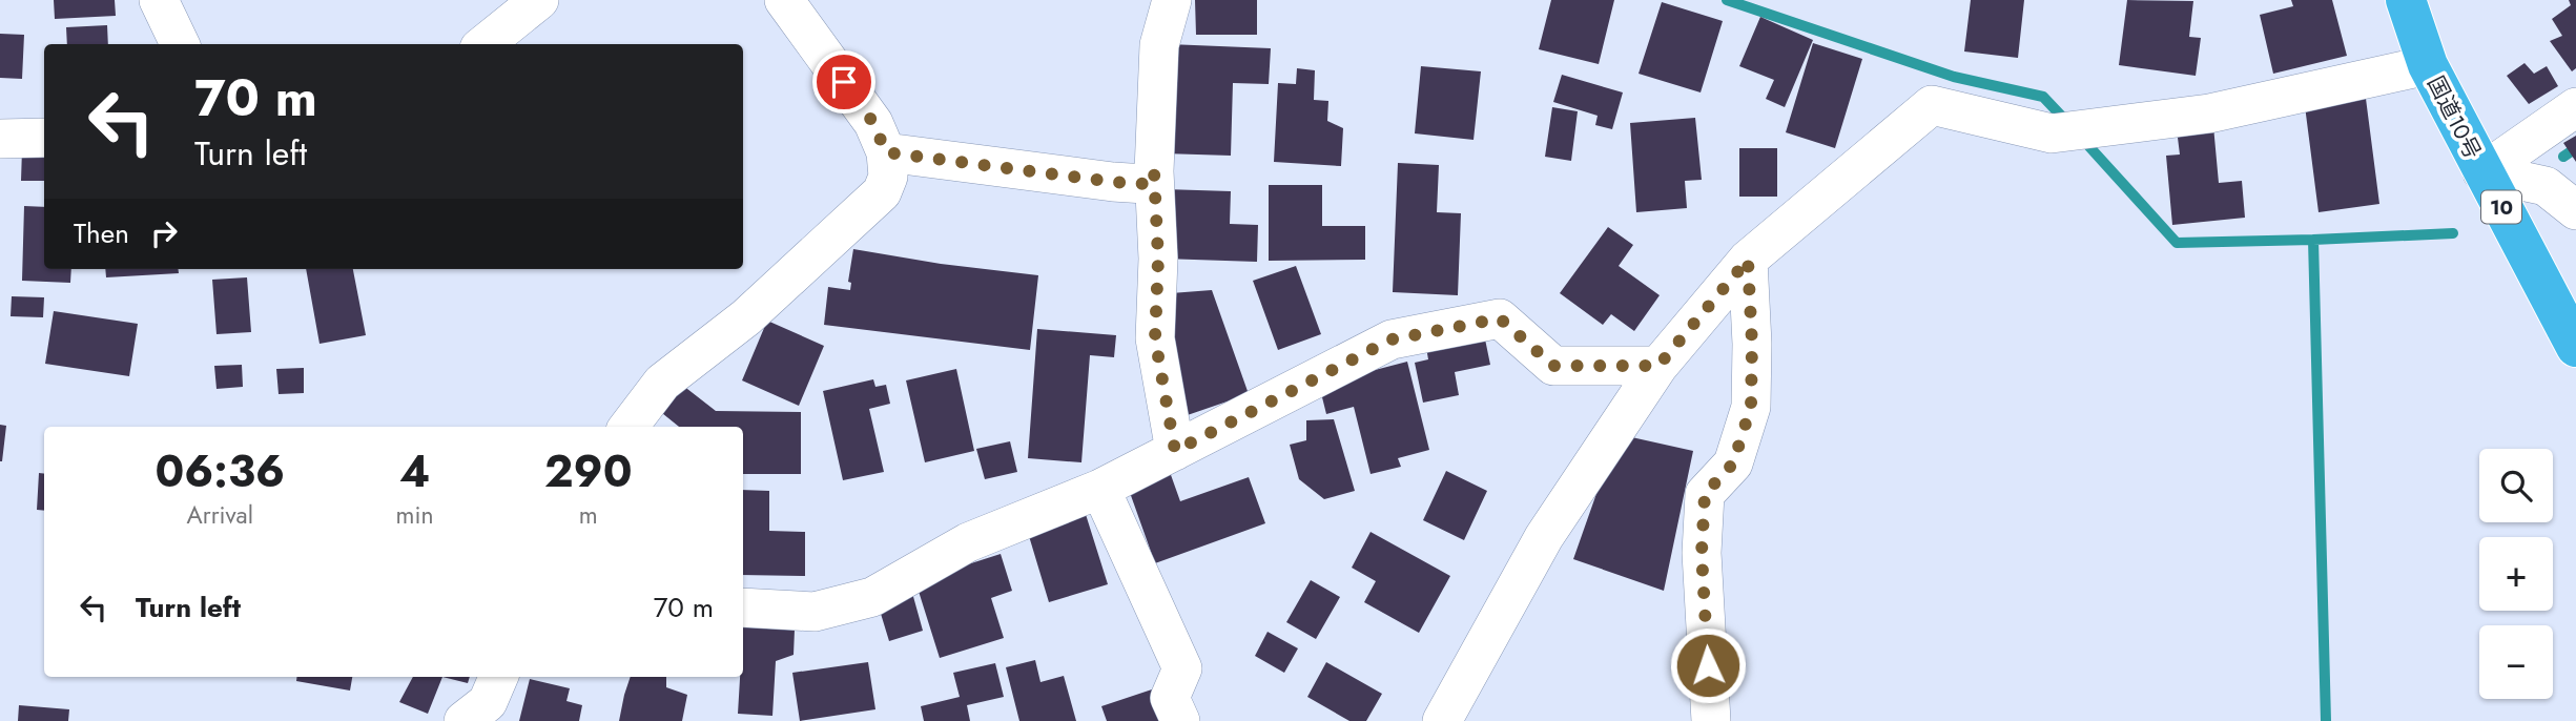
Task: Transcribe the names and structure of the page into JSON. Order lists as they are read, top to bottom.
{
  "streets": {
    "highway": ["国道10号", "10"]
  },
  "page": {
    "turn": ["70 m", "Turn left"],
    "then": "Then",
    "eta": [
      "06:36",
      "Arrival",
      "4",
      "min",
      "290",
      "m"
    ],
    "map_buttons": ["+", "−"],
    "list": [
      {
        "name": "Turn left",
        "value": "70 m"
      }
    ]
  }
}
